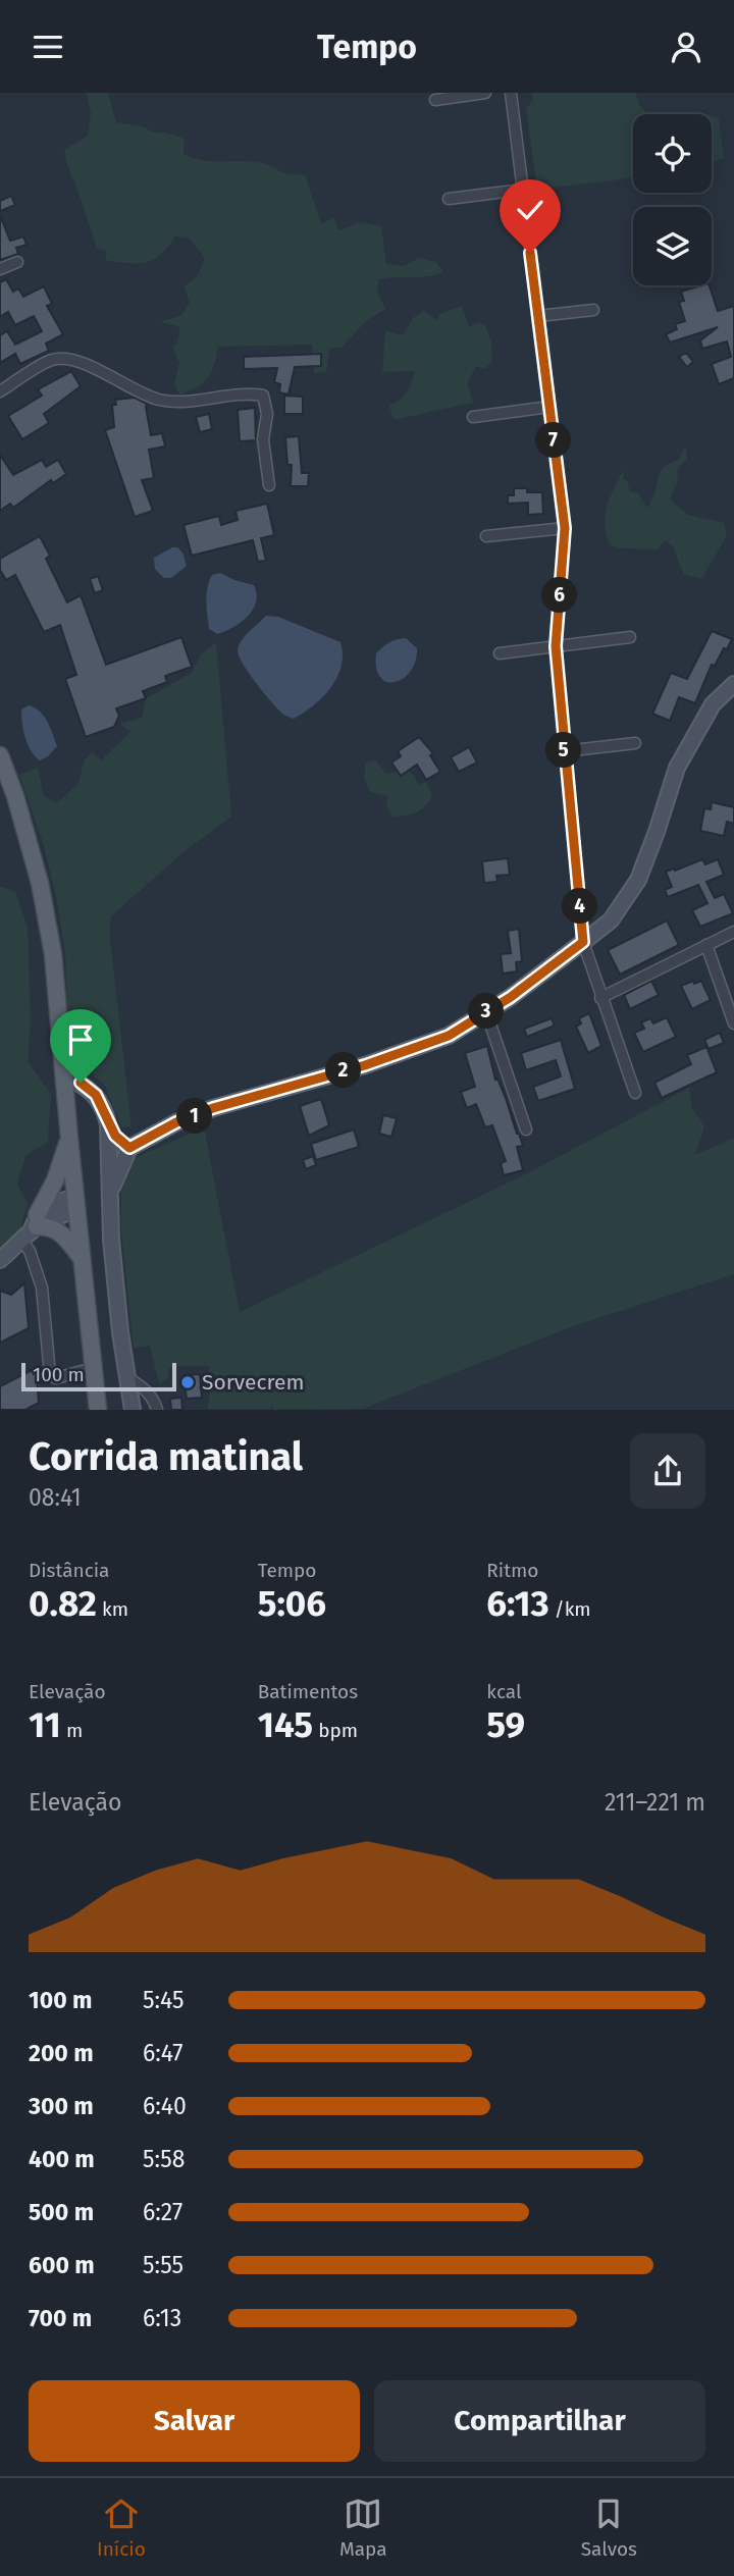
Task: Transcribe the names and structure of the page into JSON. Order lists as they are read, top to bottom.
{
  "places": ["Sorvecrem"],
  "scale_bar": "100 m",
  "page": {
    "header": "Tempo",
    "pins": [
      "7",
      "6",
      "5",
      "4",
      "3",
      "2",
      "1"
    ],
    "scale": "100 m",
    "heading": ["Corrida matinal", "08:41"],
    "stats": [
      ["Distância", "0.82 km"],
      ["Tempo", "5:06"],
      ["Ritmo", "6:13 /km"],
      ["Elevação", "11 m"],
      ["Batimentos", "145 bpm"],
      ["kcal", "59"]
    ],
    "chart": ["Elevação", "211–221 m"],
    "list": [
      {
        "name": "100 m",
        "note": "5:45"
      },
      {
        "name": "200 m",
        "note": "6:47"
      },
      {
        "name": "300 m",
        "note": "6:40"
      },
      {
        "name": "400 m",
        "note": "5:58"
      },
      {
        "name": "500 m",
        "note": "6:27"
      },
      {
        "name": "600 m",
        "note": "5:55"
      },
      {
        "name": "700 m",
        "note": "6:13"
      }
    ],
    "buttons": ["Salvar", "Compartilhar"],
    "tabs": ["Início", "Mapa", "Salvos"]
  }
}
